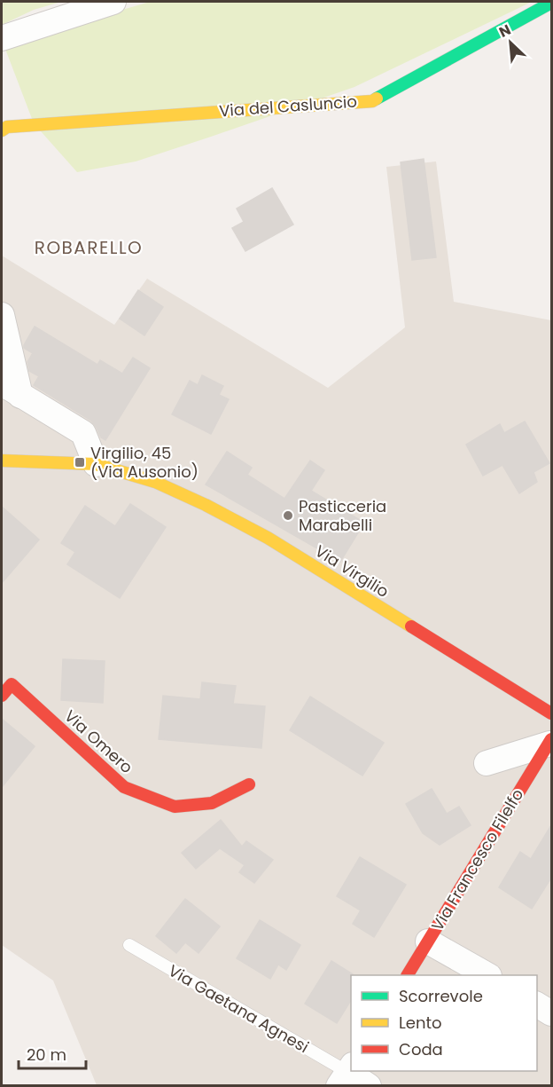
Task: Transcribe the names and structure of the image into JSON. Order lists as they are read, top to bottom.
{
  "streets": {
    "street": [
      "Via del Casluncio",
      "Via Virgilio",
      "Via Omero",
      "Via Francesco Filelfo",
      "Via Gaetana Agnesi"
    ]
  },
  "districts": ["ROBARELLO"],
  "places": {
    "transit": ["Virgilio, 45 (Via Ausonio)"],
    "other": ["Pasticceria Marabelli"]
  },
  "legend": ["Scorrevole", "Lento", "Coda"],
  "scale_bar": "20 m",
  "north": "top left"
}
